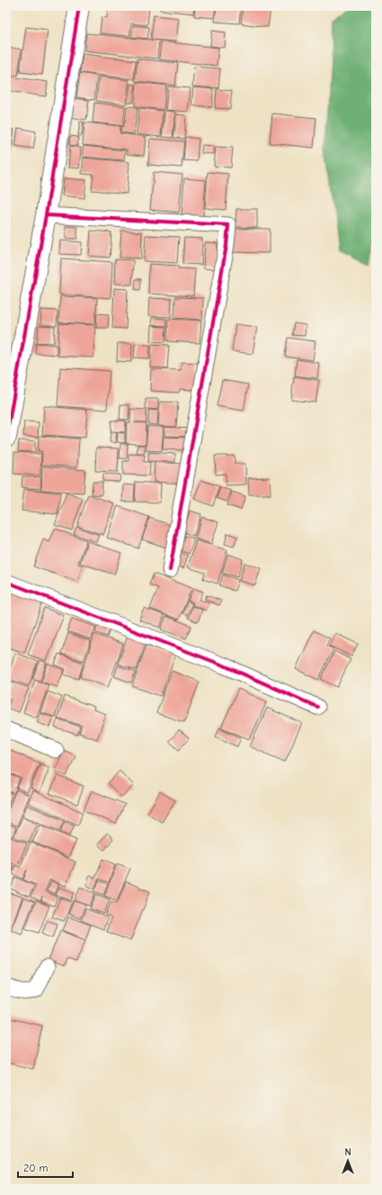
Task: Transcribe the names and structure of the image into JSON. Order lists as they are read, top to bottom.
{
  "scale_bar": "20 m",
  "north": "top"
}
